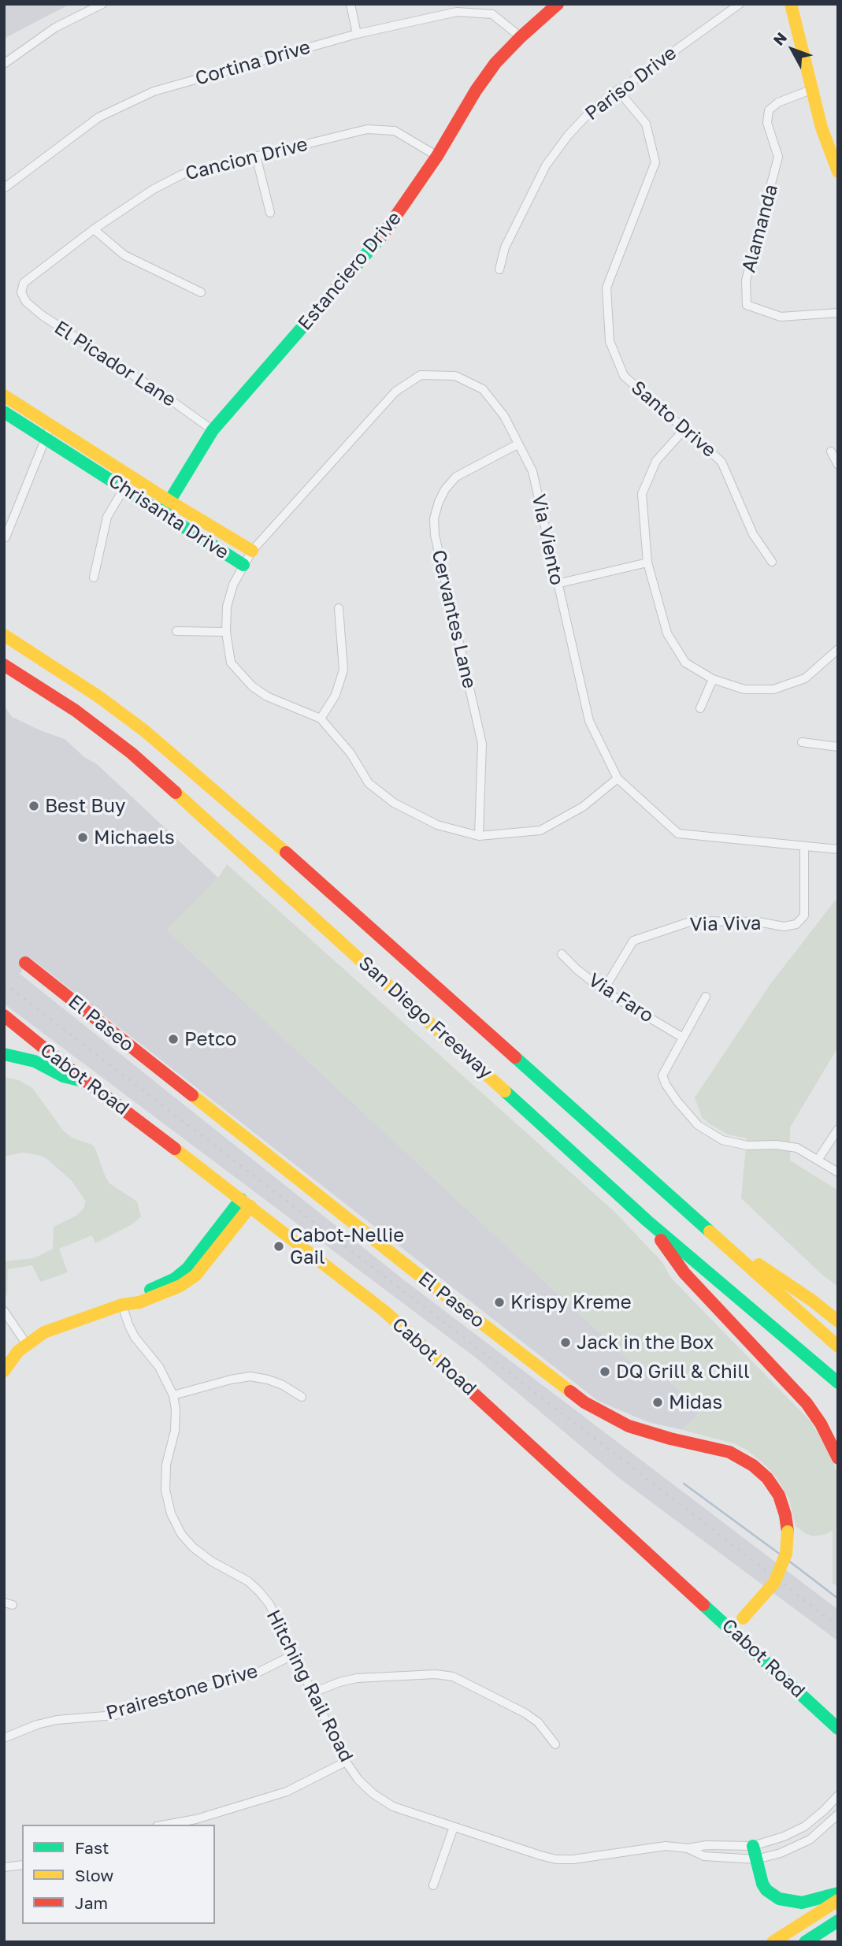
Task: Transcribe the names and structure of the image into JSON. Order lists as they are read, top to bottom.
{
  "streets": {
    "main road": [
      "Estanciero Drive",
      "Chrisanta Drive",
      "San Diego Freeway",
      "El Paseo",
      "Cabot Road"
    ],
    "street": [
      "Cortina Drive",
      "Pariso Drive",
      "Cancion Drive",
      "Alamanda",
      "El Picador Lane",
      "Santo Drive",
      "Via Viento",
      "Cervantes Lane",
      "Via Viva",
      "Via Faro",
      "Hitching Rail Road",
      "Prairestone Drive"
    ]
  },
  "crossings": [
    ["Cortina Drive", "Estanciero Drive"],
    ["Pariso Drive", "Santo Drive"],
    ["Cancion Drive", "Estanciero Drive"],
    ["Cancion Drive", "El Picador Lane"],
    ["Estanciero Drive", "El Picador Lane"],
    ["Estanciero Drive", "Chrisanta Drive"],
    ["Chrisanta Drive", "Via Viento"],
    ["Chrisanta Drive", "Cervantes Lane"],
    ["Via Viento", "Cervantes Lane"],
    ["Via Viento", "Via Viva"],
    ["Via Viva", "Via Faro"],
    ["El Paseo", "Cabot Road"],
    ["Hitching Rail Road", "Prairestone Drive"]
  ],
  "places": [
    "Best Buy",
    "Michaels",
    "Petco",
    "Cabot-Nellie Gail",
    "Krispy Kreme",
    "Jack in the Box",
    "DQ Grill & Chill",
    "Midas"
  ],
  "legend": ["Fast", "Slow", "Jam"],
  "north": "top left"
}
